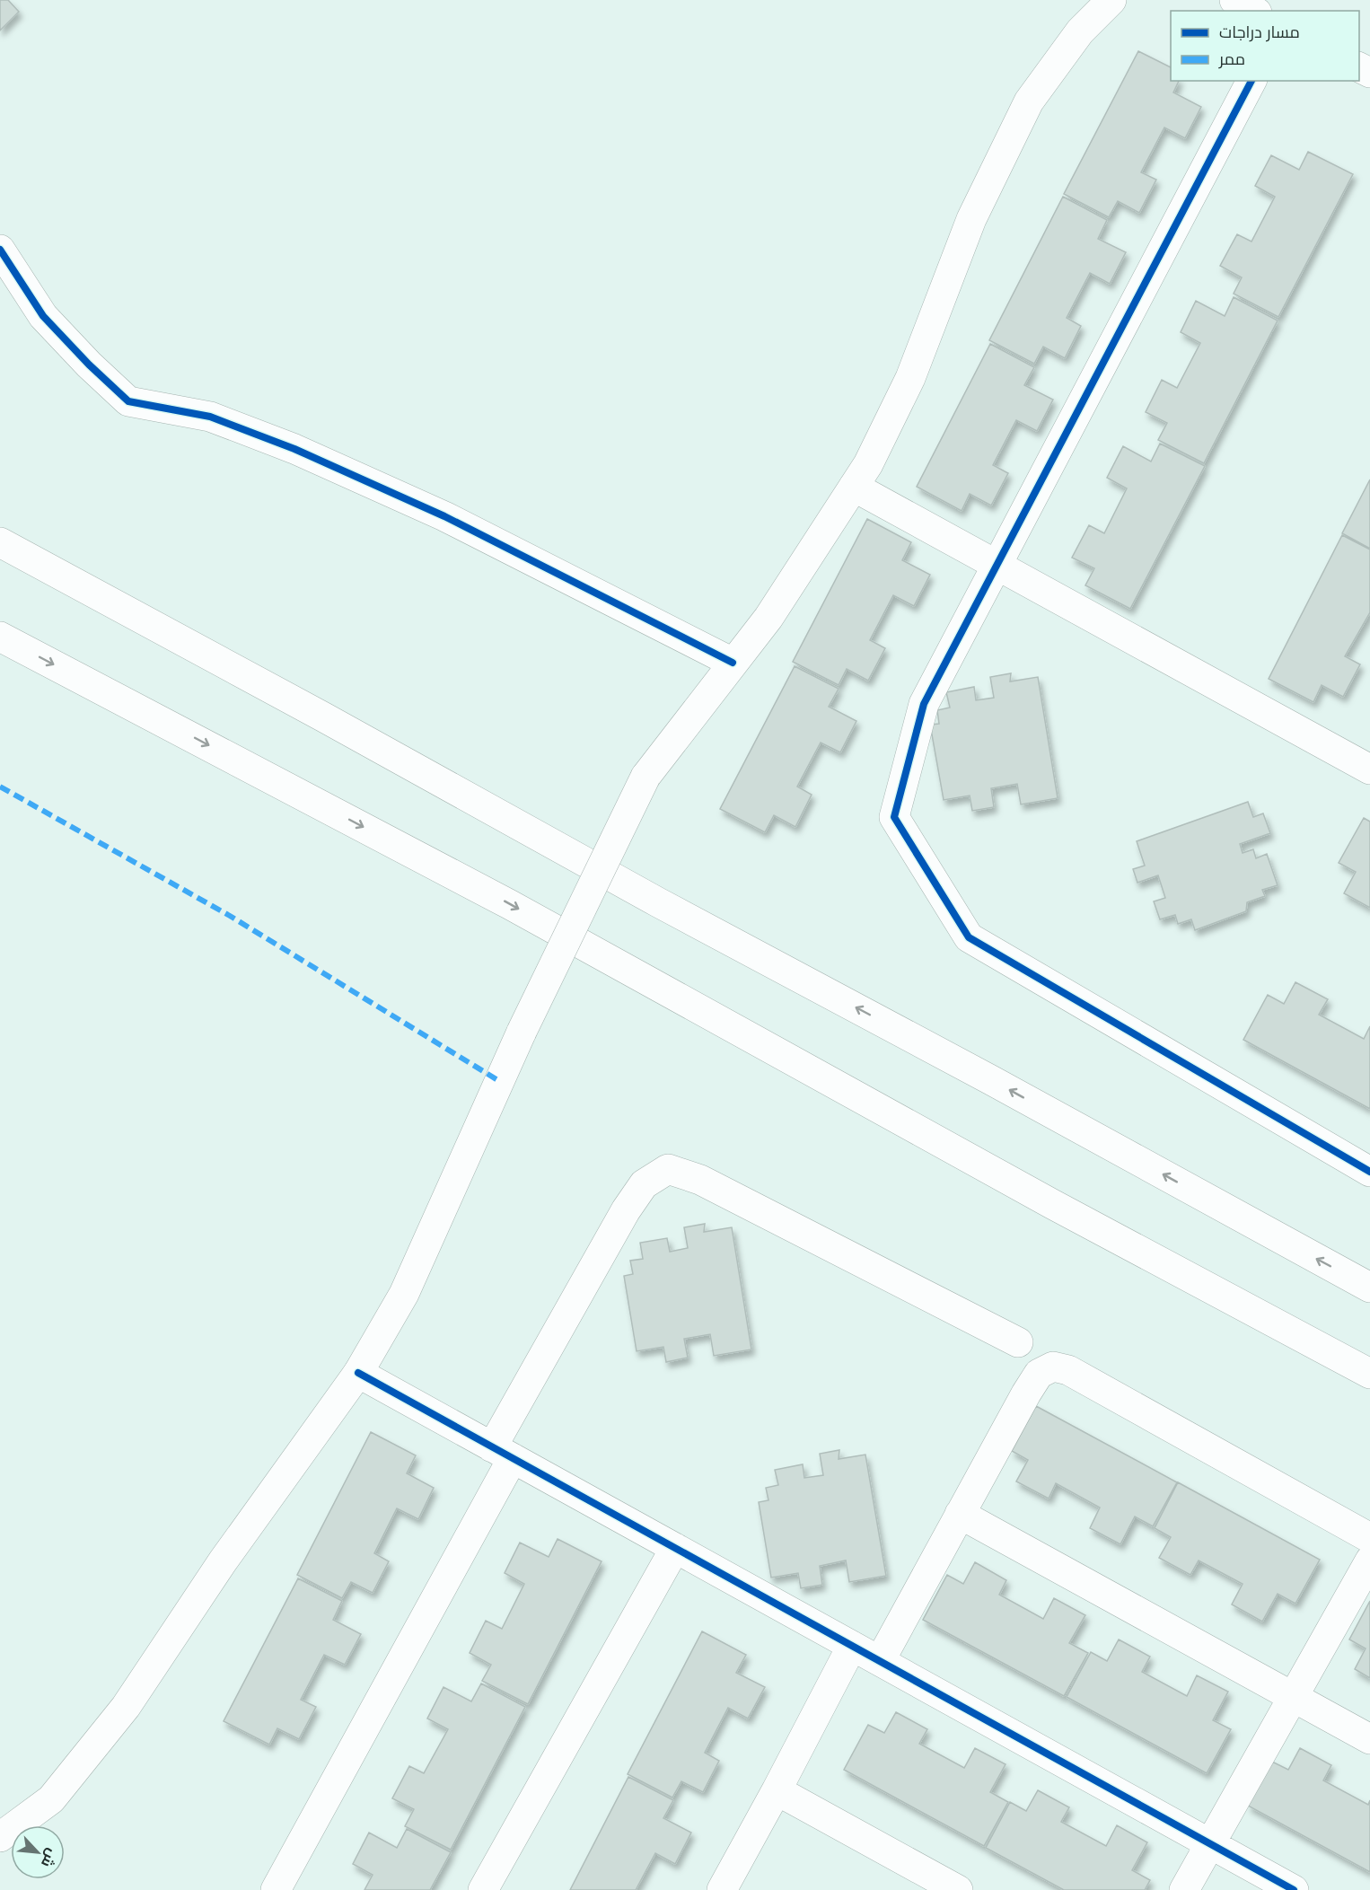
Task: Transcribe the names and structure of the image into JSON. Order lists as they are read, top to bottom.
{
  "legend": ["مسار دراجات", "ممر"],
  "north": "bottom right"
}
